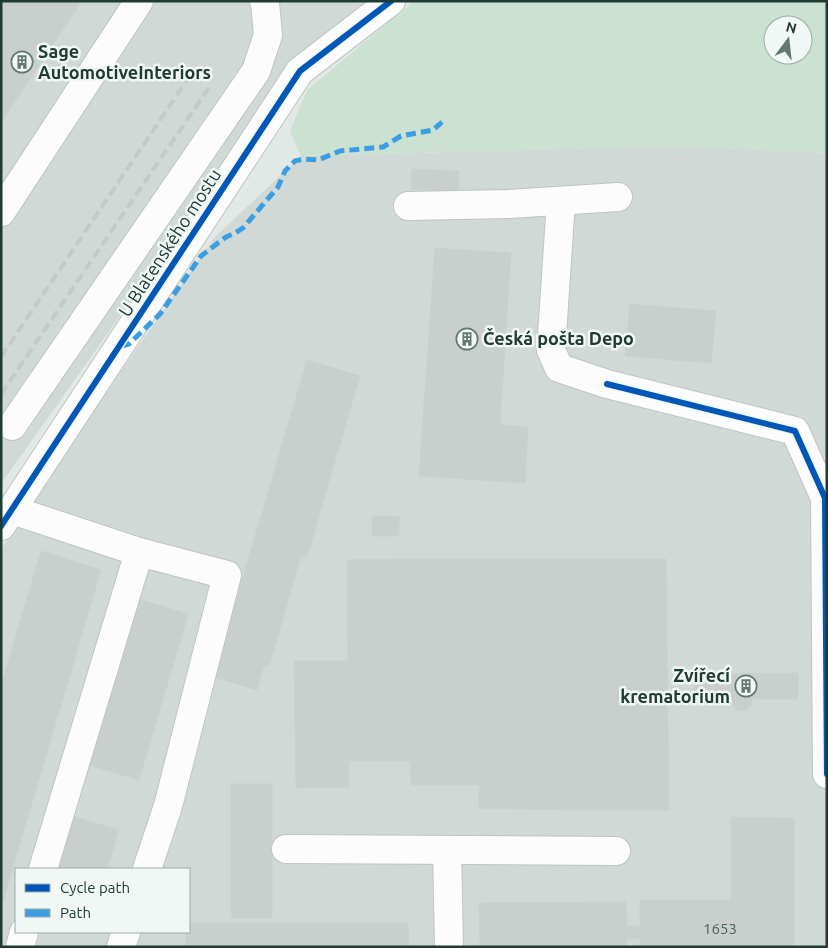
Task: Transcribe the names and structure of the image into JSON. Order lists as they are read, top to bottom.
{
  "streets": {
    "street": ["U Blatenského mostu"]
  },
  "places": {
    "building": ["Sage AutomotiveInteriors", "Česká pošta Depo", "Zvířecí krematorium"]
  },
  "house_numbers": ["1653"],
  "legend": ["Cycle path", "Path"],
  "north": "top"
}
